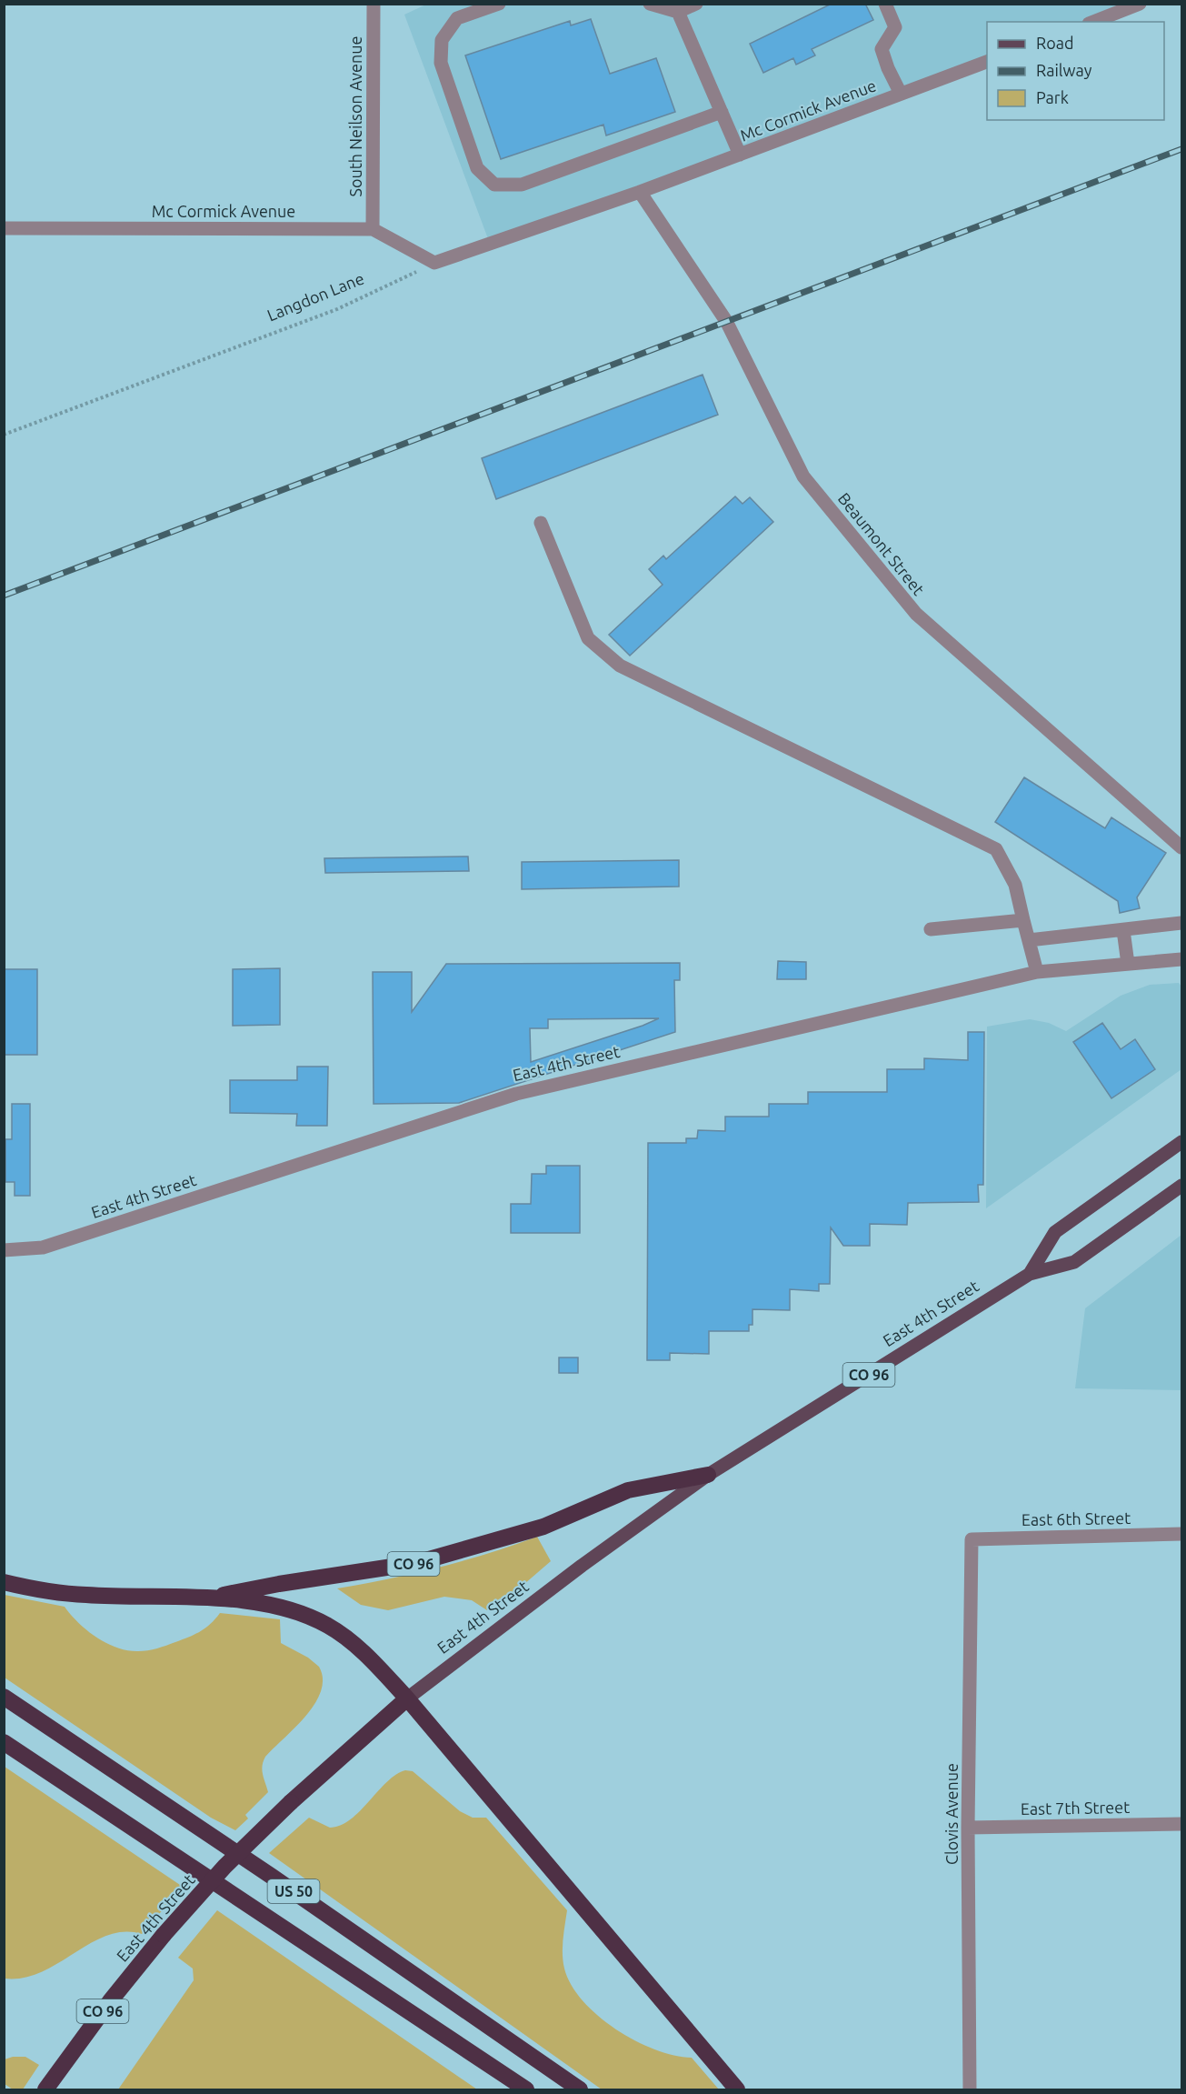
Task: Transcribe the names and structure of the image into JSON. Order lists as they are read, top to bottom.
{
  "streets": {
    "highway": ["East 4th Street", "CO 96", "US 50"],
    "street": [
      "Mc Cormick Avenue",
      "South Neilson Avenue",
      "Beaumont Street",
      "East 6th Street",
      "East 7th Street",
      "Clovis Avenue"
    ],
    "path": ["Langdon Lane"]
  },
  "crossings": [
    ["Mc Cormick Avenue", "South Neilson Avenue"],
    ["Mc Cormick Avenue", "Langdon Lane"],
    ["Mc Cormick Avenue", "Beaumont Street"],
    ["East 4th Street", "CO 96"],
    ["East 6th Street", "Clovis Avenue"],
    ["East 7th Street", "Clovis Avenue"]
  ],
  "legend": ["Road", "Railway", "Park"]
}
